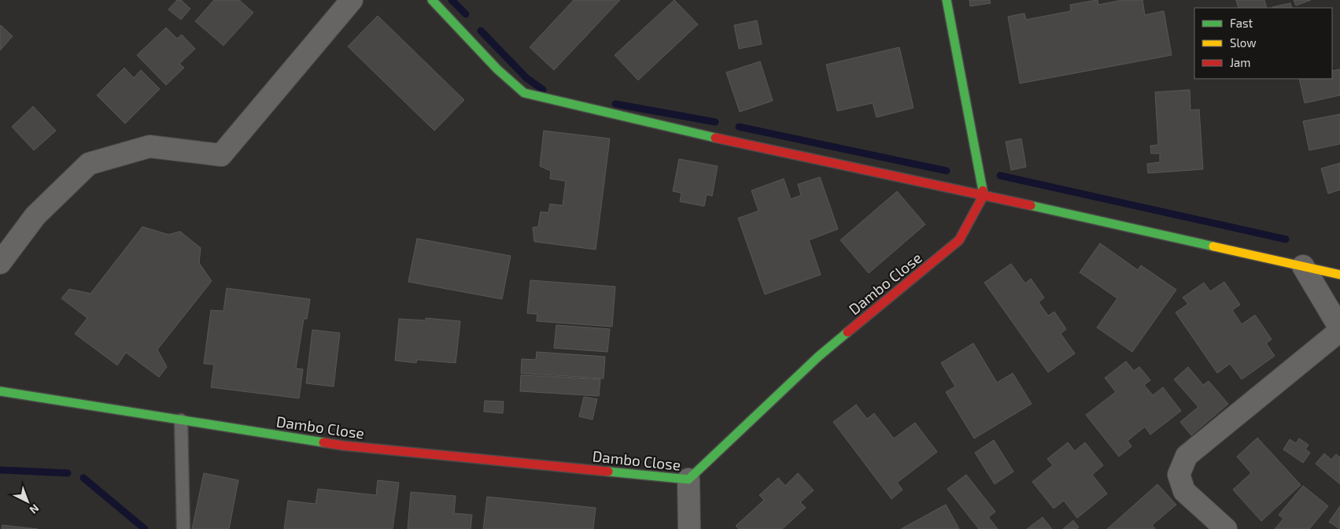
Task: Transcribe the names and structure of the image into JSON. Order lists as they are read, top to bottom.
{
  "streets": {
    "street": ["Dambo Close"]
  },
  "legend": ["Fast", "Slow", "Jam"],
  "north": "bottom right"
}
